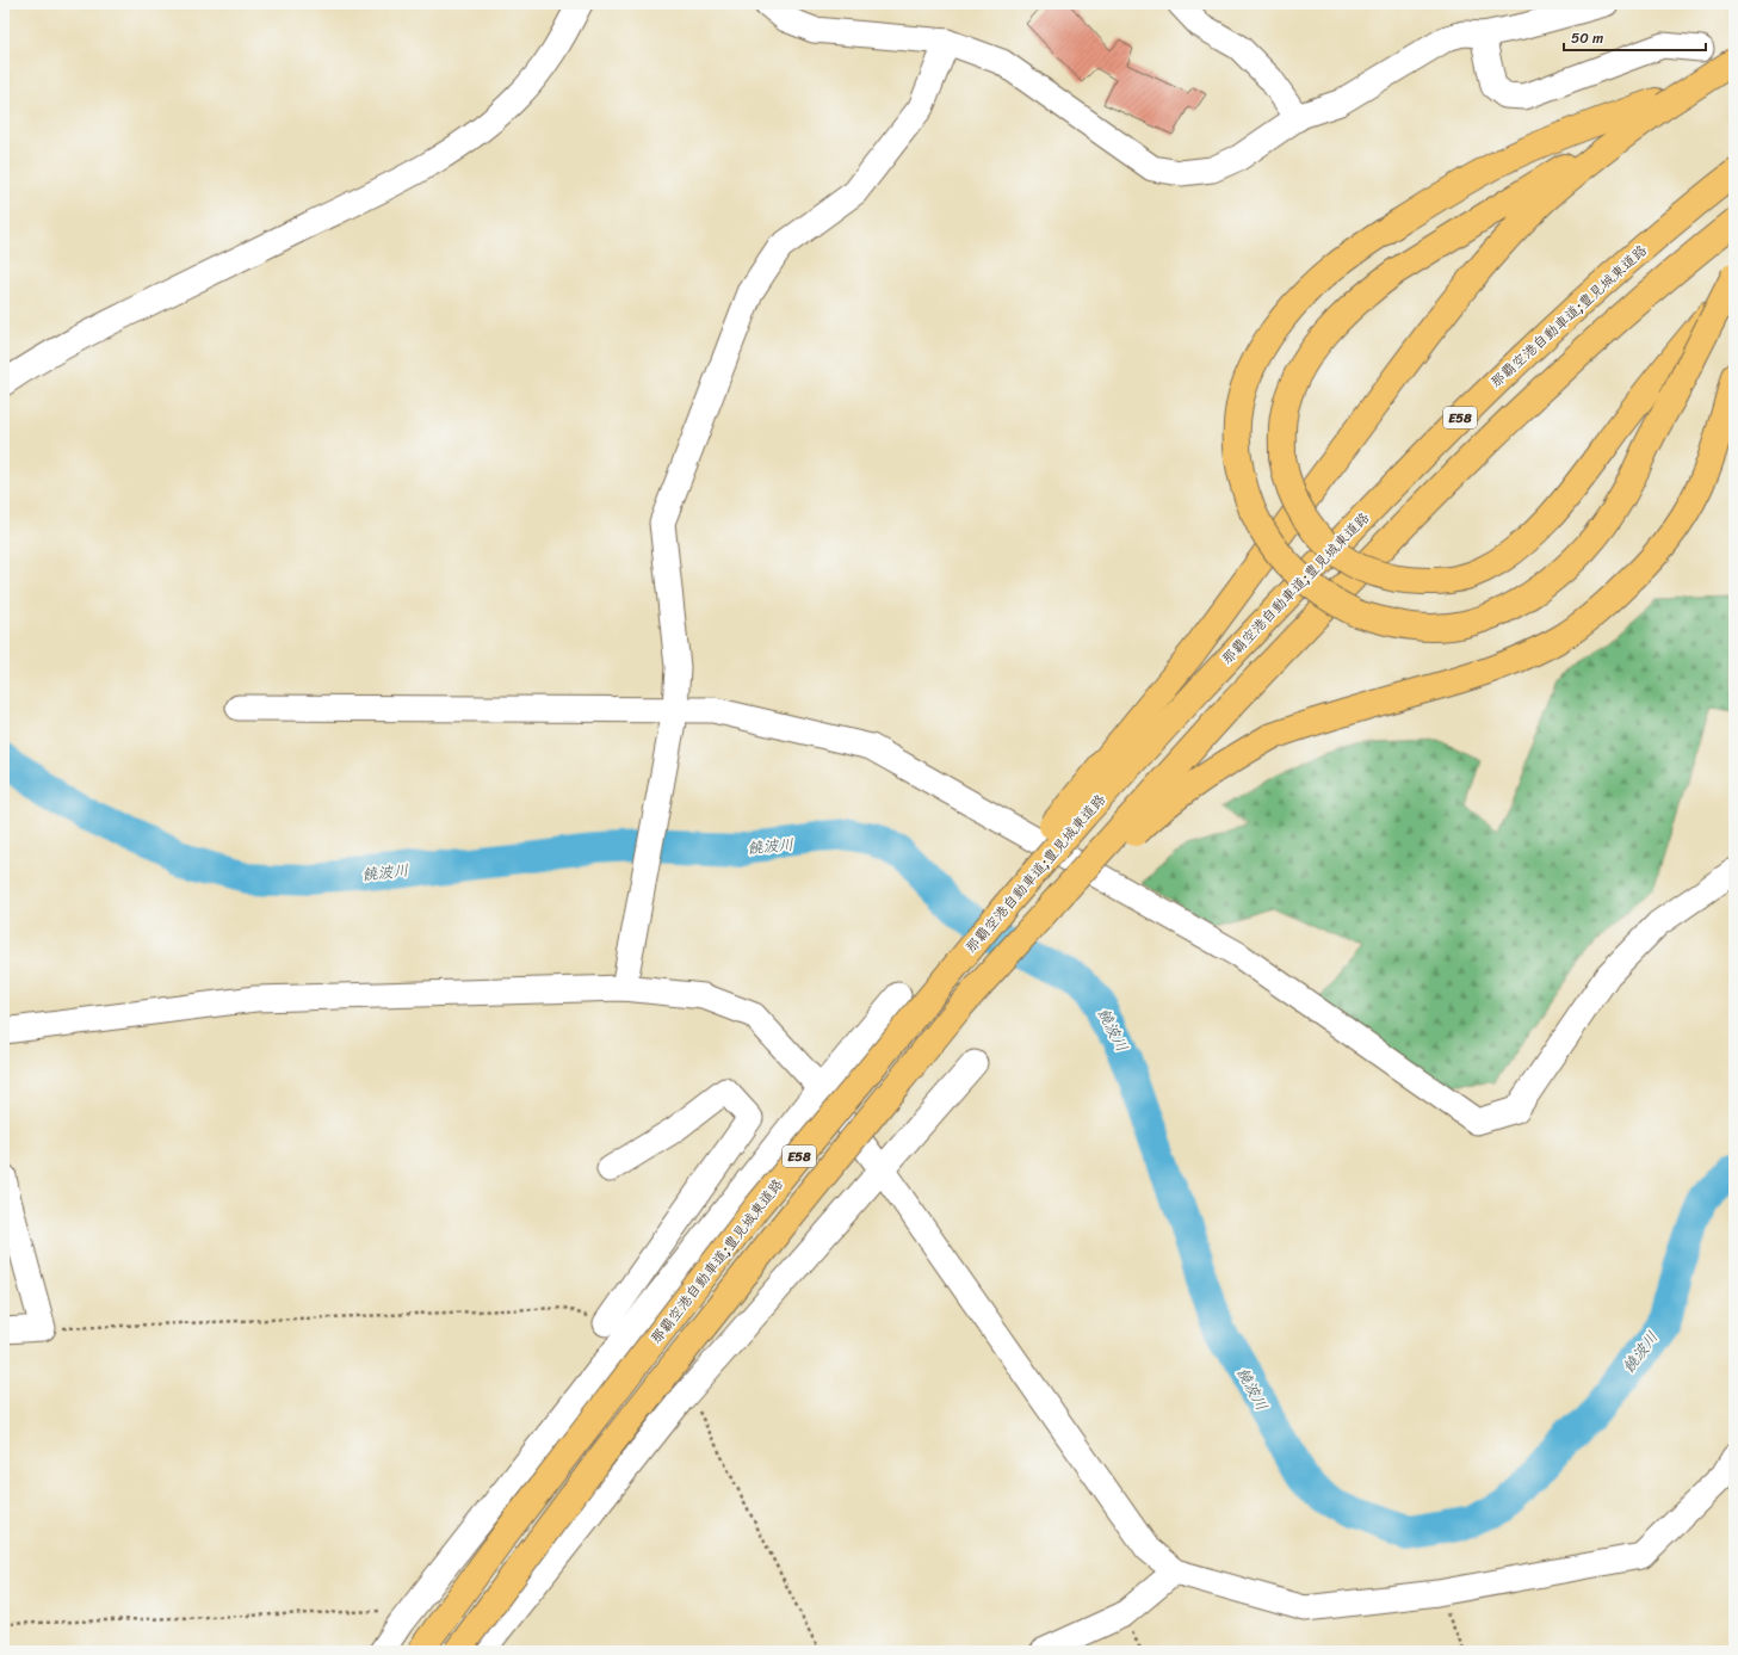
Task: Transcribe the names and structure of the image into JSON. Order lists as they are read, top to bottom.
{
  "streets": {
    "highway": ["那覇空港自動車道;豊見城東道路", "E58"]
  },
  "water": ["饒波川"],
  "scale_bar": "50 m"
}
